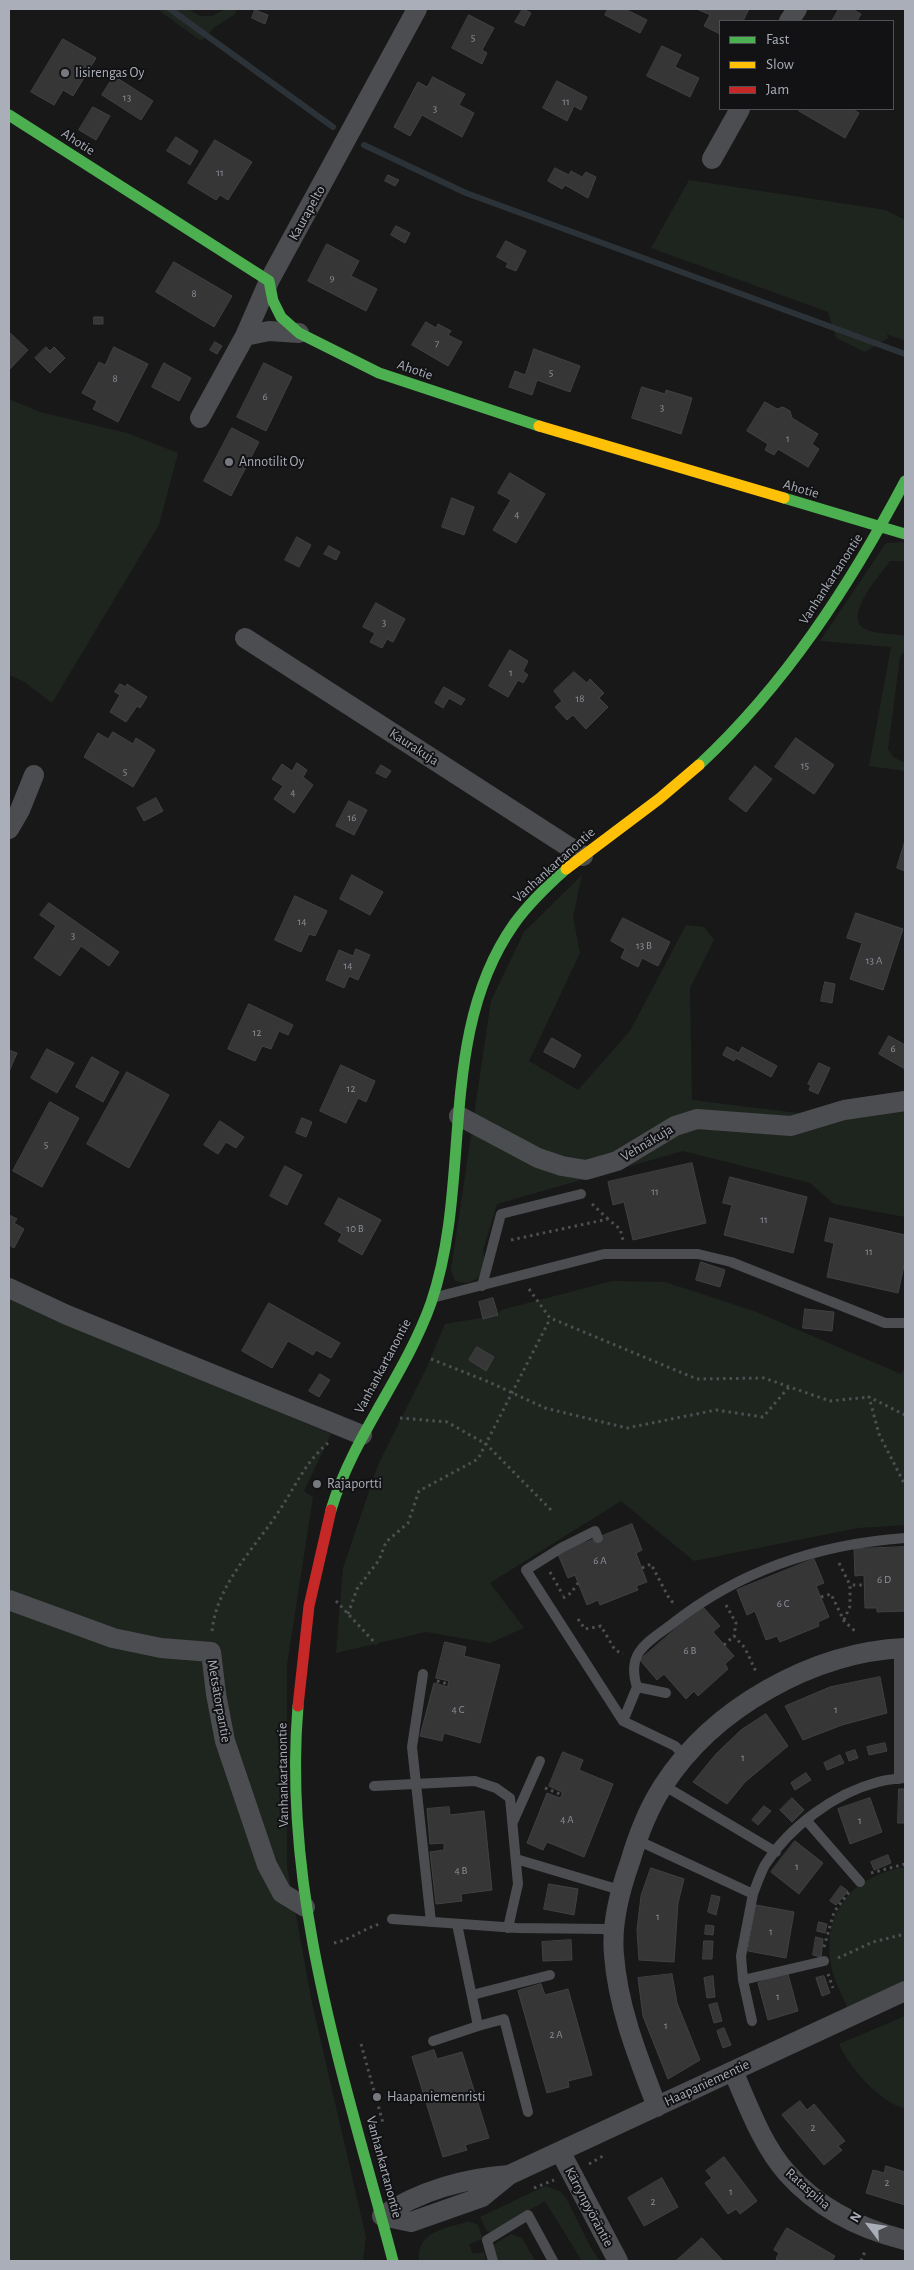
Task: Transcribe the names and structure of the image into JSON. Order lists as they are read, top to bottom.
{
  "streets": {
    "street": [
      "Ahotie",
      "Kaurapelto",
      "Vanhankartanontie",
      "Kaurakuja",
      "Vehnäkuja",
      "Metsätorpantie",
      "Haapaniementie",
      "Rataspiha",
      "Kärrynpyöräntie"
    ]
  },
  "crossings": [
    ["Ahotie", "Kaurapelto"],
    ["Ahotie", "Vanhankartanontie"],
    ["Vanhankartanontie", "Kaurakuja"],
    ["Vanhankartanontie", "Vehnäkuja"],
    ["Vanhankartanontie", "Metsätorpantie"],
    ["Vanhankartanontie", "Haapaniementie"],
    ["Haapaniementie", "Rataspiha"],
    ["Haapaniementie", "Kärrynpyöräntie"]
  ],
  "places": [
    "Iisirengas Oy",
    "Annotilit Oy",
    "Rajaportti",
    "Haapaniemenristi"
  ],
  "house_numbers": [
    "5",
    "13",
    "11",
    "3",
    "11",
    "9",
    "8",
    "7",
    "5",
    "8",
    "6",
    "3",
    "1",
    "4",
    "3",
    "1",
    "18",
    "15",
    "5",
    "4",
    "16",
    "14",
    "3",
    "13 B",
    "13 A",
    "14",
    "12",
    "6",
    "12",
    "5",
    "11",
    "11",
    "10 B",
    "11",
    "6 A",
    "6 D",
    "6 C",
    "6 B",
    "4 C",
    "1",
    "1",
    "4 A",
    "1",
    "1",
    "4 B",
    "1",
    "1",
    "1",
    "1",
    "2 A",
    "2",
    "2",
    "1",
    "2"
  ],
  "legend": ["Fast", "Slow", "Jam"],
  "north": "top left"
}
